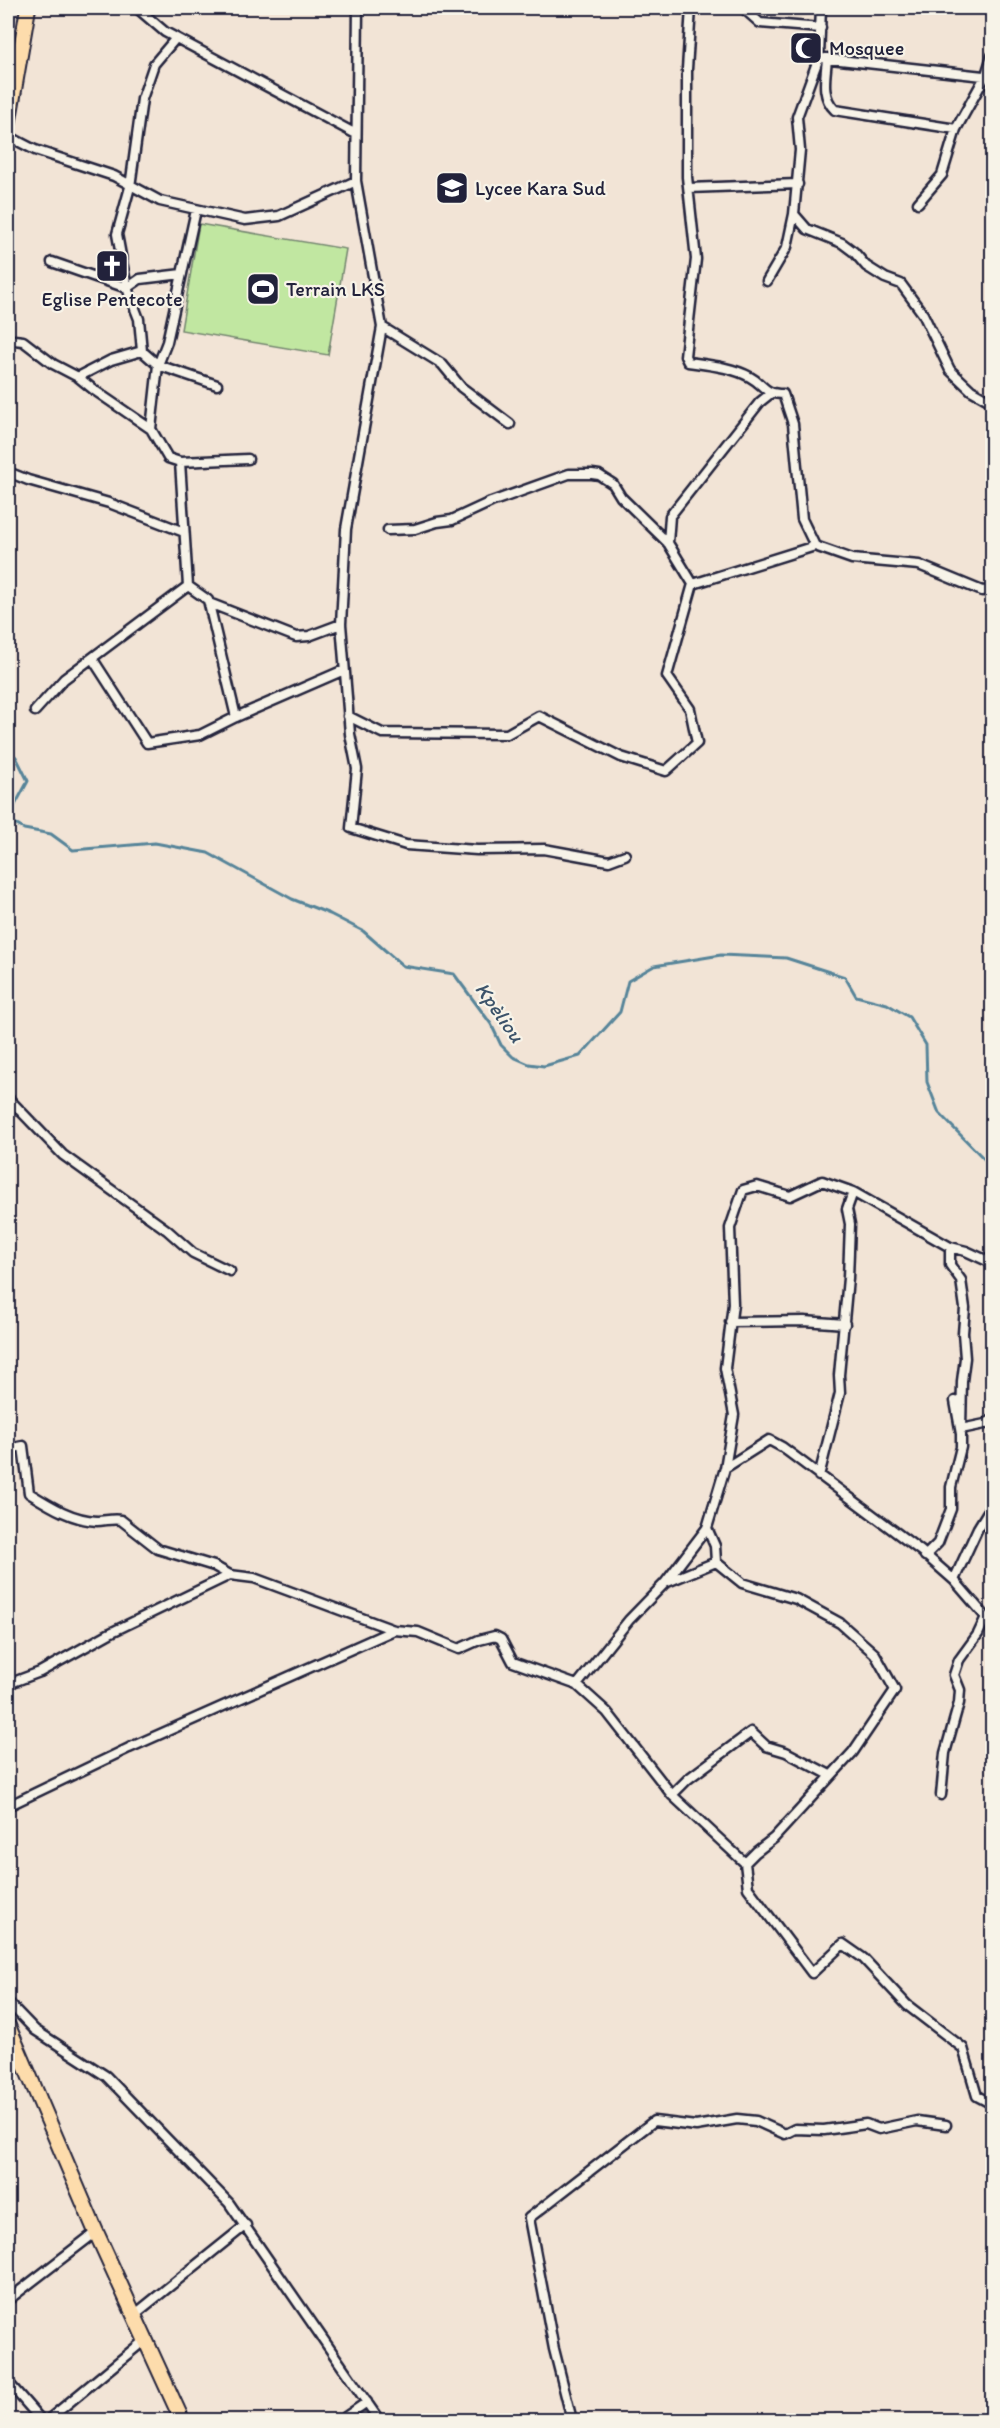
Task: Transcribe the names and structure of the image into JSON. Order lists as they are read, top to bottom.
{
  "water": ["Kpèliou"],
  "places": {
    "mosque": ["Mosquee"],
    "school or university": ["Lycee Kara Sud"],
    "church": ["Eglise Pentecote"],
    "sports": ["Terrain LKS"]
  }
}
